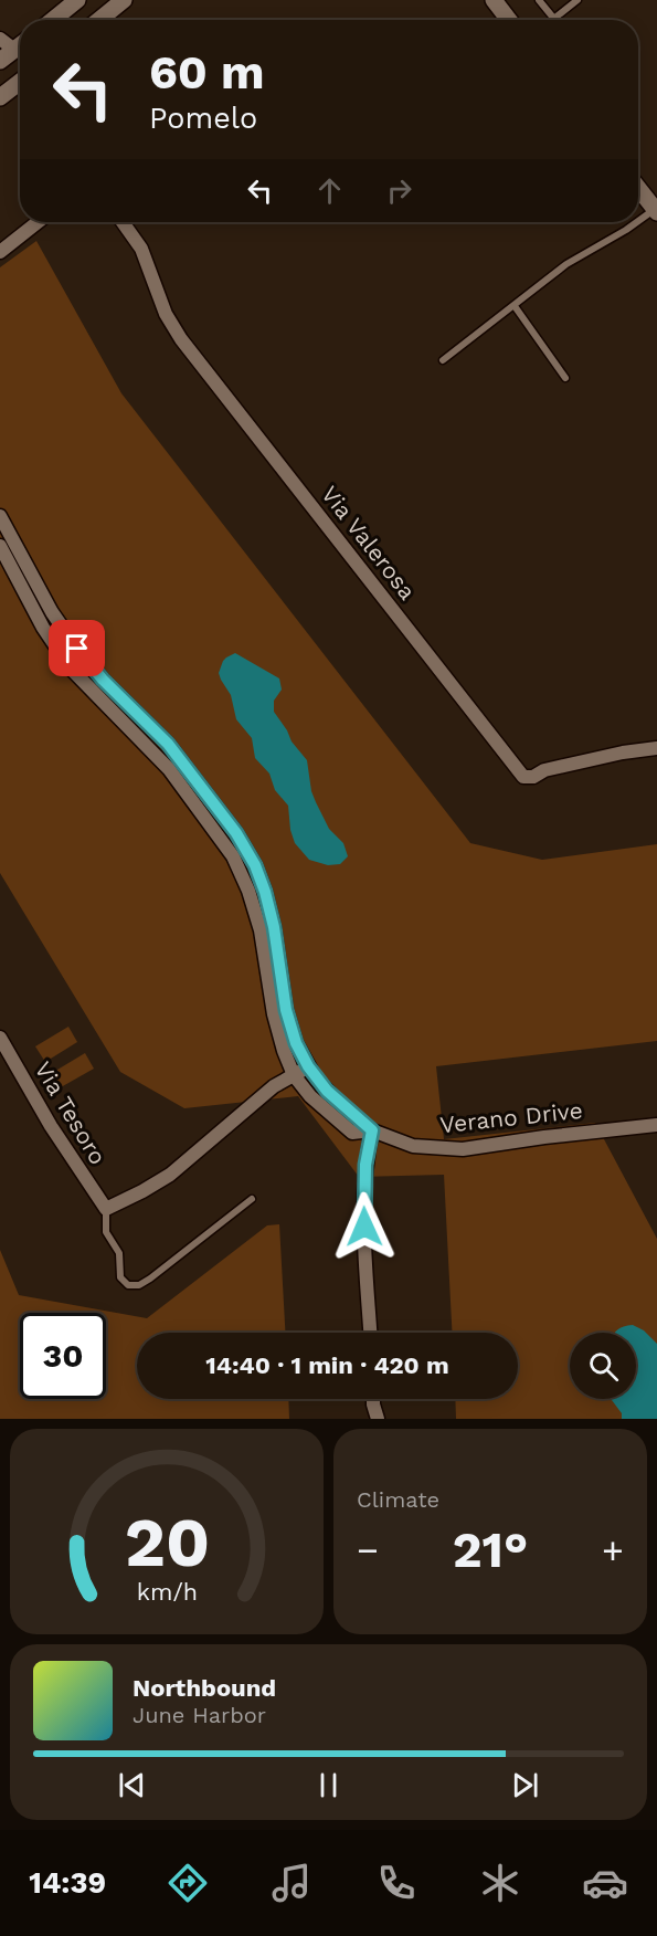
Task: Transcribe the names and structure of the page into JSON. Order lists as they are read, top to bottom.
{
  "streets": {
    "street": ["Via Valerosa", "Via Tesoro", "Verano Drive"]
  },
  "page": {
    "turn": ["60 m", "Pomelo"],
    "limit": "30",
    "trip": "14:40 · 1 min · 420 m",
    "tile": "Climate",
    "heat": ["−", "21°", "+"],
    "song": ["Northbound", "June Harbor"],
    "tabs": "14:39",
    "gauge": ["20", "km/h"]
  }
}
